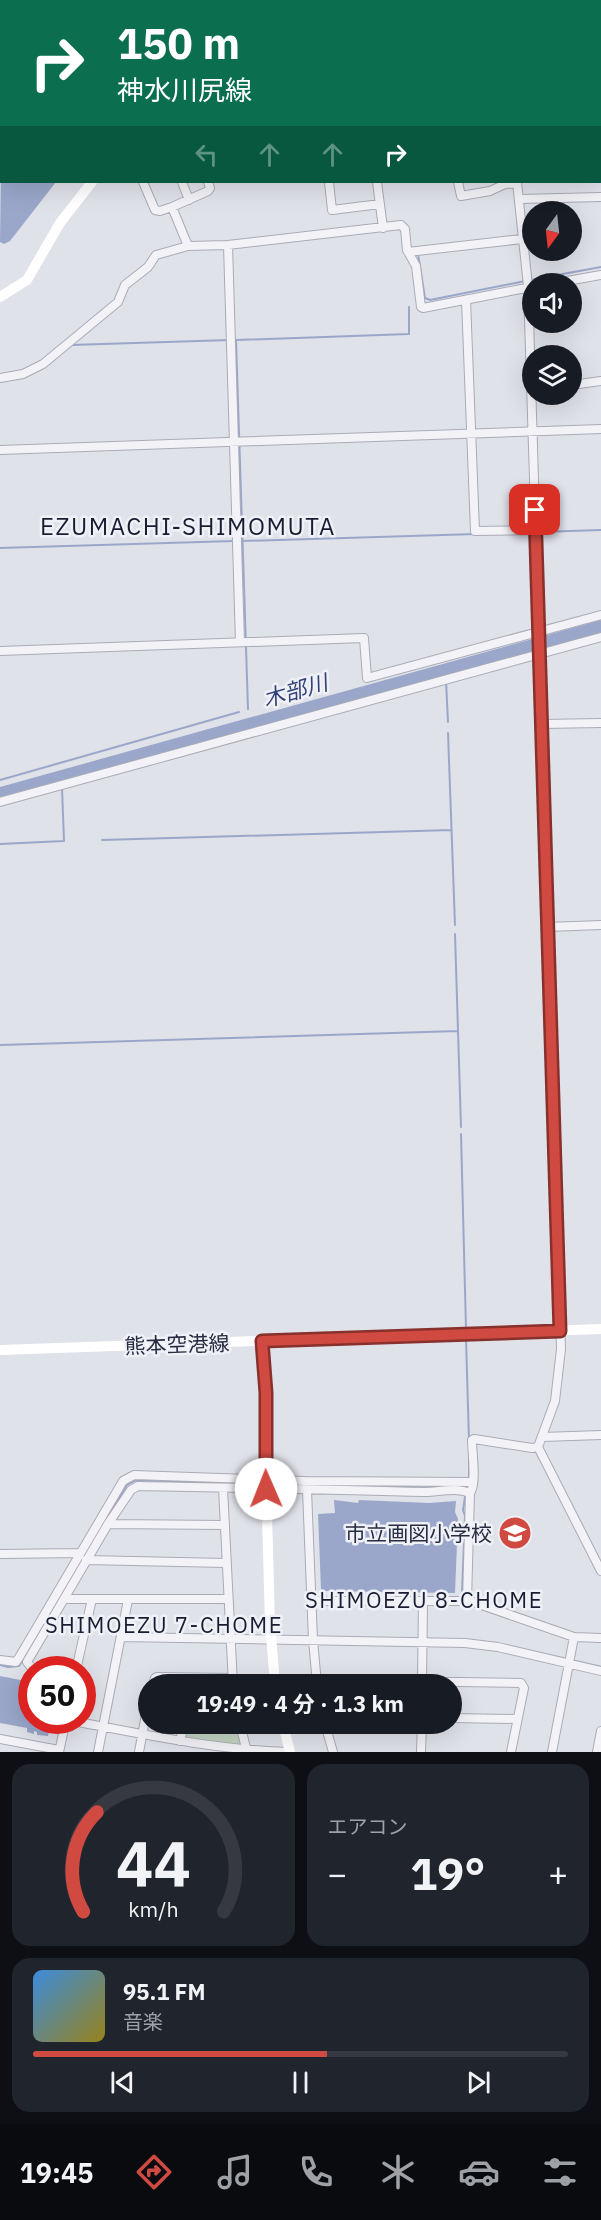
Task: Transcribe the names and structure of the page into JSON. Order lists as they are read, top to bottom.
{
  "streets": {
    "main road": ["熊本空港線"]
  },
  "districts": ["EZUMACHI-SHIMOMUTA", "SHIMOEZU 8-CHOME", "SHIMOEZU 7-CHOME"],
  "water": ["木部川"],
  "places": {
    "school or university": ["市立画図小学校"]
  },
  "north": "bottom",
  "page": {
    "turn": ["150 m", "神水川尻線"],
    "limit": "50",
    "trip": "19:49 · 4 分 · 1.3 km",
    "tile": "エアコン",
    "heat": ["−", "19°", "+"],
    "song": ["95.1 FM", "音楽"],
    "tabs": "19:45",
    "gauge": ["44", "km/h"]
  }
}
